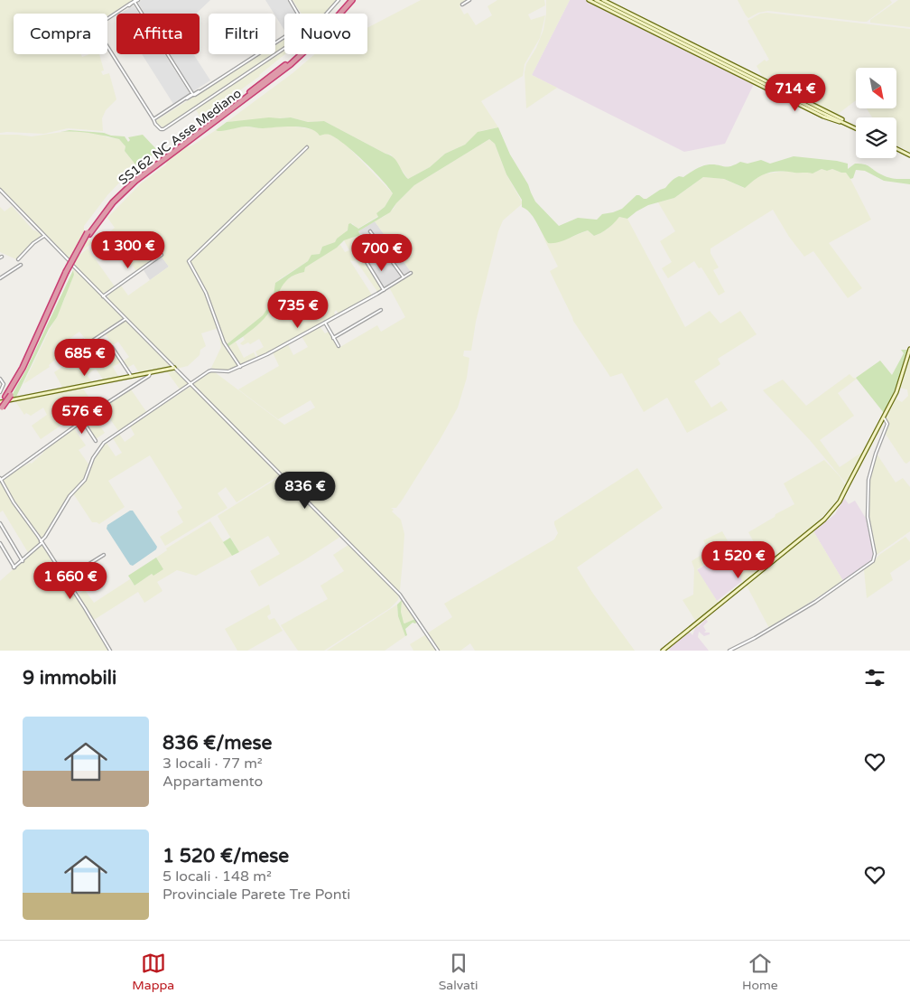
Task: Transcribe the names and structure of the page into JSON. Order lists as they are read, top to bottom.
{
  "streets": {
    "highway": ["SS162 NC Asse Mediano"]
  },
  "north": "bottom right",
  "page": {
    "chip": [
      "Compra",
      "Affitta",
      "Filtri",
      "Nuovo"
    ],
    "price": [
      "714 €",
      "1 300 €",
      "700 €",
      "735 €",
      "685 €",
      "576 €",
      "836 €",
      "1 520 €",
      "1 660 €"
    ],
    "heading": "9 immobili",
    "list": [
      {
        "name": "836 €/mese",
        "note": "3 locali · 77 m² · Appartamento"
      },
      {
        "name": "1 520 €/mese",
        "note": "5 locali · 148 m² · Provinciale Parete Tre Ponti"
      }
    ],
    "tabs": ["Mappa", "Salvati", "Home"]
  }
}
